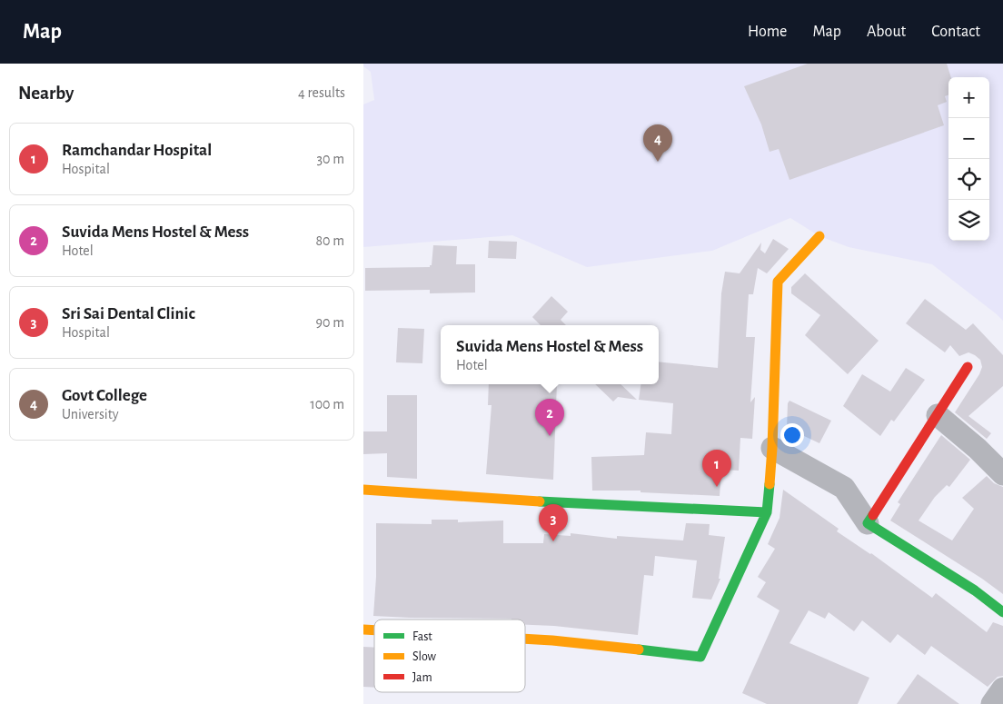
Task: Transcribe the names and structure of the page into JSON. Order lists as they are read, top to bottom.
{
  "legend": ["Fast", "Slow", "Jam"],
  "page": {
    "header": "Map",
    "nav": [
      "Home",
      "Map",
      "About",
      "Contact"
    ],
    "heading": ["Nearby", "4 results"],
    "map_buttons": ["+", "−"],
    "list": [
      {
        "mark": "1",
        "name": "Ramchandar Hospital",
        "note": "Hospital",
        "value": "30 m"
      },
      {
        "mark": "2",
        "name": "Suvida Mens Hostel & Mess",
        "note": "Hotel",
        "value": "80 m"
      },
      {
        "mark": "3",
        "name": "Sri Sai Dental Clinic",
        "note": "Hospital",
        "value": "90 m"
      },
      {
        "mark": "4",
        "name": "Govt College",
        "note": "University",
        "value": "100 m"
      }
    ],
    "pins": [
      "4",
      "2",
      "1",
      "3"
    ],
    "popup": ["Suvida Mens Hostel & Mess", "Hotel"]
  }
}
